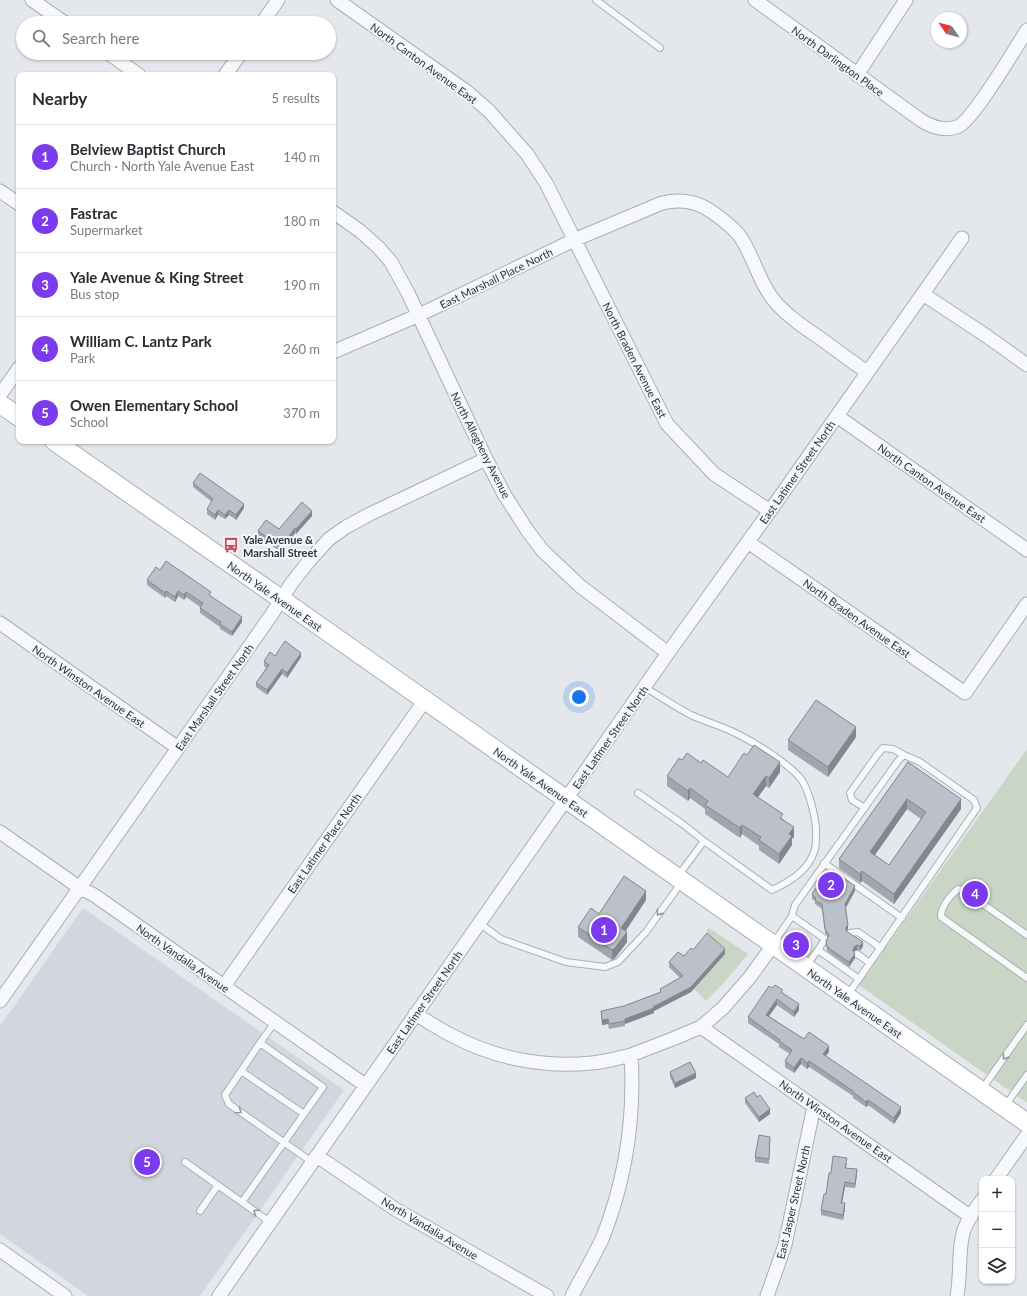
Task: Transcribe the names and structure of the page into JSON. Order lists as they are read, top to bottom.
{
  "streets": {
    "main road": ["North Yale Avenue East"],
    "street": [
      "North Darlington Place",
      "North Canton Avenue East",
      "East Marshall Place North",
      "North Braden Avenue East",
      "North Allegheny Avenue",
      "East Latimer Street North",
      "North Winston Avenue East",
      "East Marshall Street North",
      "East Latimer Place North",
      "North Vandalia Avenue",
      "East Jasper Street North"
    ]
  },
  "crossings": [
    ["North Canton Avenue East", "East Marshall Place North"],
    ["North Canton Avenue East", "North Braden Avenue East"],
    ["North Canton Avenue East", "East Latimer Street North"],
    ["East Marshall Place North", "North Braden Avenue East"],
    ["East Marshall Place North", "North Allegheny Avenue"],
    ["North Braden Avenue East", "East Latimer Street North"],
    ["North Allegheny Avenue", "East Latimer Street North"],
    ["North Allegheny Avenue", "East Marshall Street North"],
    ["East Latimer Street North", "North Yale Avenue East"],
    ["East Latimer Street North", "North Vandalia Avenue"],
    ["North Yale Avenue East", "East Marshall Street North"],
    ["North Yale Avenue East", "East Latimer Place North"],
    ["North Winston Avenue East", "East Marshall Street North"],
    ["North Winston Avenue East", "East Jasper Street North"],
    ["East Marshall Street North", "North Vandalia Avenue"],
    ["East Latimer Place North", "North Vandalia Avenue"]
  ],
  "places": {
    "bus stop": ["Yale Avenue & Marshall Street"]
  },
  "north": "top left",
  "page": {
    "search": "Search here",
    "heading": ["Nearby", "5 results"],
    "list": [
      {
        "mark": "1",
        "name": "Belview Baptist Church",
        "note": "Church · North Yale Avenue East",
        "value": "140 m"
      },
      {
        "mark": "2",
        "name": "Fastrac",
        "note": "Supermarket",
        "value": "180 m"
      },
      {
        "mark": "3",
        "name": "Yale Avenue & King Street",
        "note": "Bus stop",
        "value": "190 m"
      },
      {
        "mark": "4",
        "name": "William C. Lantz Park",
        "note": "Park",
        "value": "260 m"
      },
      {
        "mark": "5",
        "name": "Owen Elementary School",
        "note": "School",
        "value": "370 m"
      }
    ],
    "pins": [
      "2",
      "4",
      "1",
      "3",
      "5"
    ],
    "map_buttons": ["+", "−"]
  }
}
